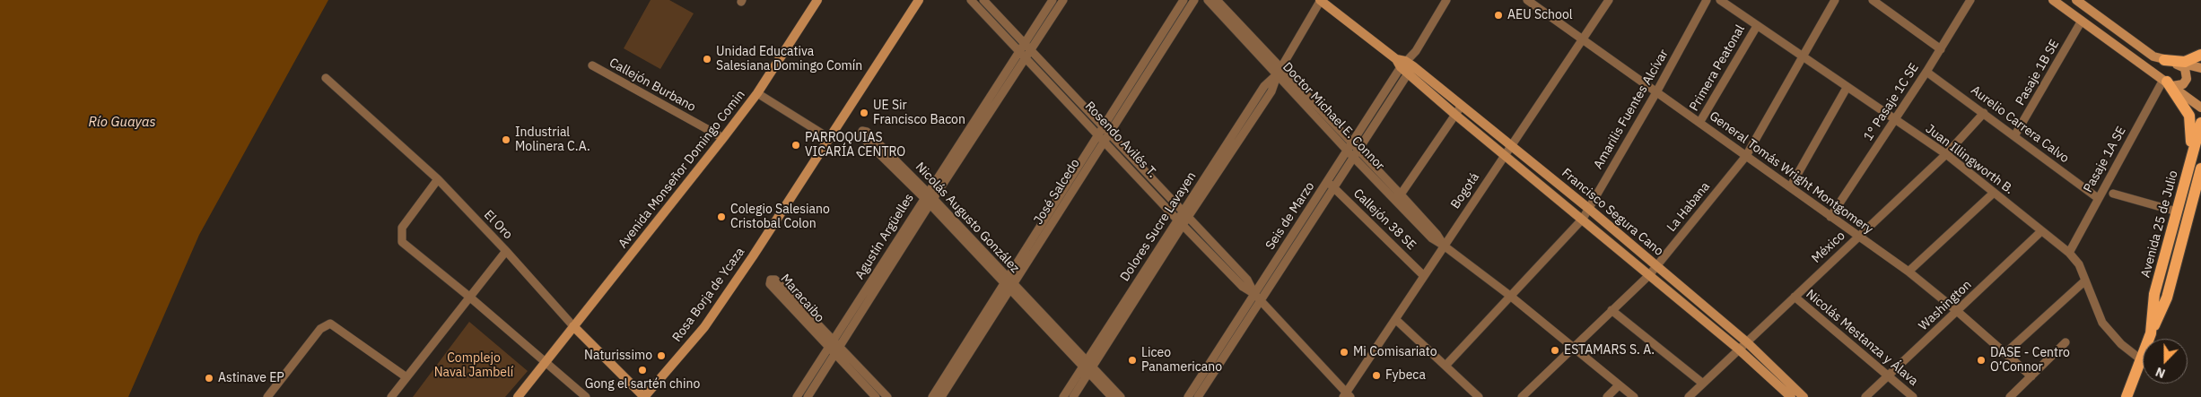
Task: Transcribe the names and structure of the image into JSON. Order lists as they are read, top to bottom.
{
  "streets": {
    "main road": [
      "Avenida Monseñor Domingo Comin",
      "Francisco Segura Cano",
      "Avenida 25 de Julio",
      "El Oro",
      "Rosa Borja de Ycaza"
    ],
    "street": [
      "Primera Peatonal",
      "Pasaje 1B SE",
      "Callejón Burbano",
      "1° Pasaje 1C SE",
      "Amarilis Fuentes Alcívar",
      "Doctor Michael E. Connor",
      "Aurelio Carrera Calvo",
      "Rosendo Avilés T.",
      "Juan Illingworth B.",
      "Pasaje 1A SE",
      "General Tomás Wright Montgomery",
      "Bogotá",
      "José Salcedo",
      "La Habana",
      "Seis de Marzo",
      "Nicolás Augusto González",
      "Callejón 38 SE",
      "Dolores Sucre Lavayen",
      "Agustín Argüelles",
      "México",
      "Maracaibo",
      "Washington",
      "Nicolás Mestanza y Álava"
    ]
  },
  "crossings": [
    ["Primera Peatonal", "Juan Illingworth B."],
    ["Primera Peatonal", "General Tomás Wright Montgomery"],
    ["Pasaje 1B SE", "Aurelio Carrera Calvo"],
    ["Callejón Burbano", "Avenida Monseñor Domingo Comin"],
    ["1° Pasaje 1C SE", "Aurelio Carrera Calvo"],
    ["1° Pasaje 1C SE", "Juan Illingworth B."],
    ["1° Pasaje 1C SE", "General Tomás Wright Montgomery"],
    ["Amarilis Fuentes Alcívar", "Doctor Michael E. Connor"],
    ["Amarilis Fuentes Alcívar", "General Tomás Wright Montgomery"],
    ["Amarilis Fuentes Alcívar", "Francisco Segura Cano"],
    ["Doctor Michael E. Connor", "Bogotá"],
    ["Doctor Michael E. Connor", "La Habana"],
    ["Doctor Michael E. Connor", "Seis de Marzo"],
    ["Doctor Michael E. Connor", "Dolores Sucre Lavayen"],
    ["Aurelio Carrera Calvo", "Pasaje 1A SE"],
    ["Aurelio Carrera Calvo", "México"],
    ["Rosendo Avilés T.", "Bogotá"],
    ["Rosendo Avilés T.", "José Salcedo"],
    ["Rosendo Avilés T.", "Seis de Marzo"],
    ["Rosendo Avilés T.", "Dolores Sucre Lavayen"],
    ["Rosendo Avilés T.", "Agustín Argüelles"],
    ["Juan Illingworth B.", "Pasaje 1A SE"],
    ["Juan Illingworth B.", "La Habana"],
    ["Juan Illingworth B.", "Avenida 25 de Julio"],
    ["Juan Illingworth B.", "México"],
    ["Juan Illingworth B.", "Washington"],
    ["Avenida Monseñor Domingo Comin", "El Oro"],
    ["General Tomás Wright Montgomery", "Bogotá"],
    ["General Tomás Wright Montgomery", "La Habana"],
    ["General Tomás Wright Montgomery", "México"],
    ["General Tomás Wright Montgomery", "Washington"],
    ["Bogotá", "Francisco Segura Cano"],
    ["Bogotá", "Callejón 38 SE"],
    ["José Salcedo", "Nicolás Augusto González"],
    ["La Habana", "Francisco Segura Cano"],
    ["Francisco Segura Cano", "Seis de Marzo"],
    ["Francisco Segura Cano", "Dolores Sucre Lavayen"],
    ["Francisco Segura Cano", "México"],
    ["Seis de Marzo", "Callejón 38 SE"],
    ["Nicolás Augusto González", "Dolores Sucre Lavayen"],
    ["Nicolás Augusto González", "Agustín Argüelles"],
    ["El Oro", "Rosa Borja de Ycaza"],
    ["Agustín Argüelles", "Maracaibo"],
    ["México", "Nicolás Mestanza y Álava"],
    ["Washington", "Nicolás Mestanza y Álava"]
  ],
  "water": ["Río Guayas"],
  "parks": ["Complejo Naval Jambelí"],
  "places": [
    "AEU School",
    "Unidad Educativa Salesiana Domingo Comín",
    "UE Sir Francisco Bacon",
    "Industrial Molinera C.A.",
    "PARROQUIAS VICARÍA CENTRO",
    "Colegio Salesiano Cristobal Colon",
    "ESTAMARS S. A.",
    "Mi Comisariato",
    "Naturissimo",
    "Liceo Panamericano",
    "DASE - Centro O’Connor",
    "Gong el sartén chino",
    "Fybeca",
    "Astinave EP"
  ],
  "north": "bottom"
}
